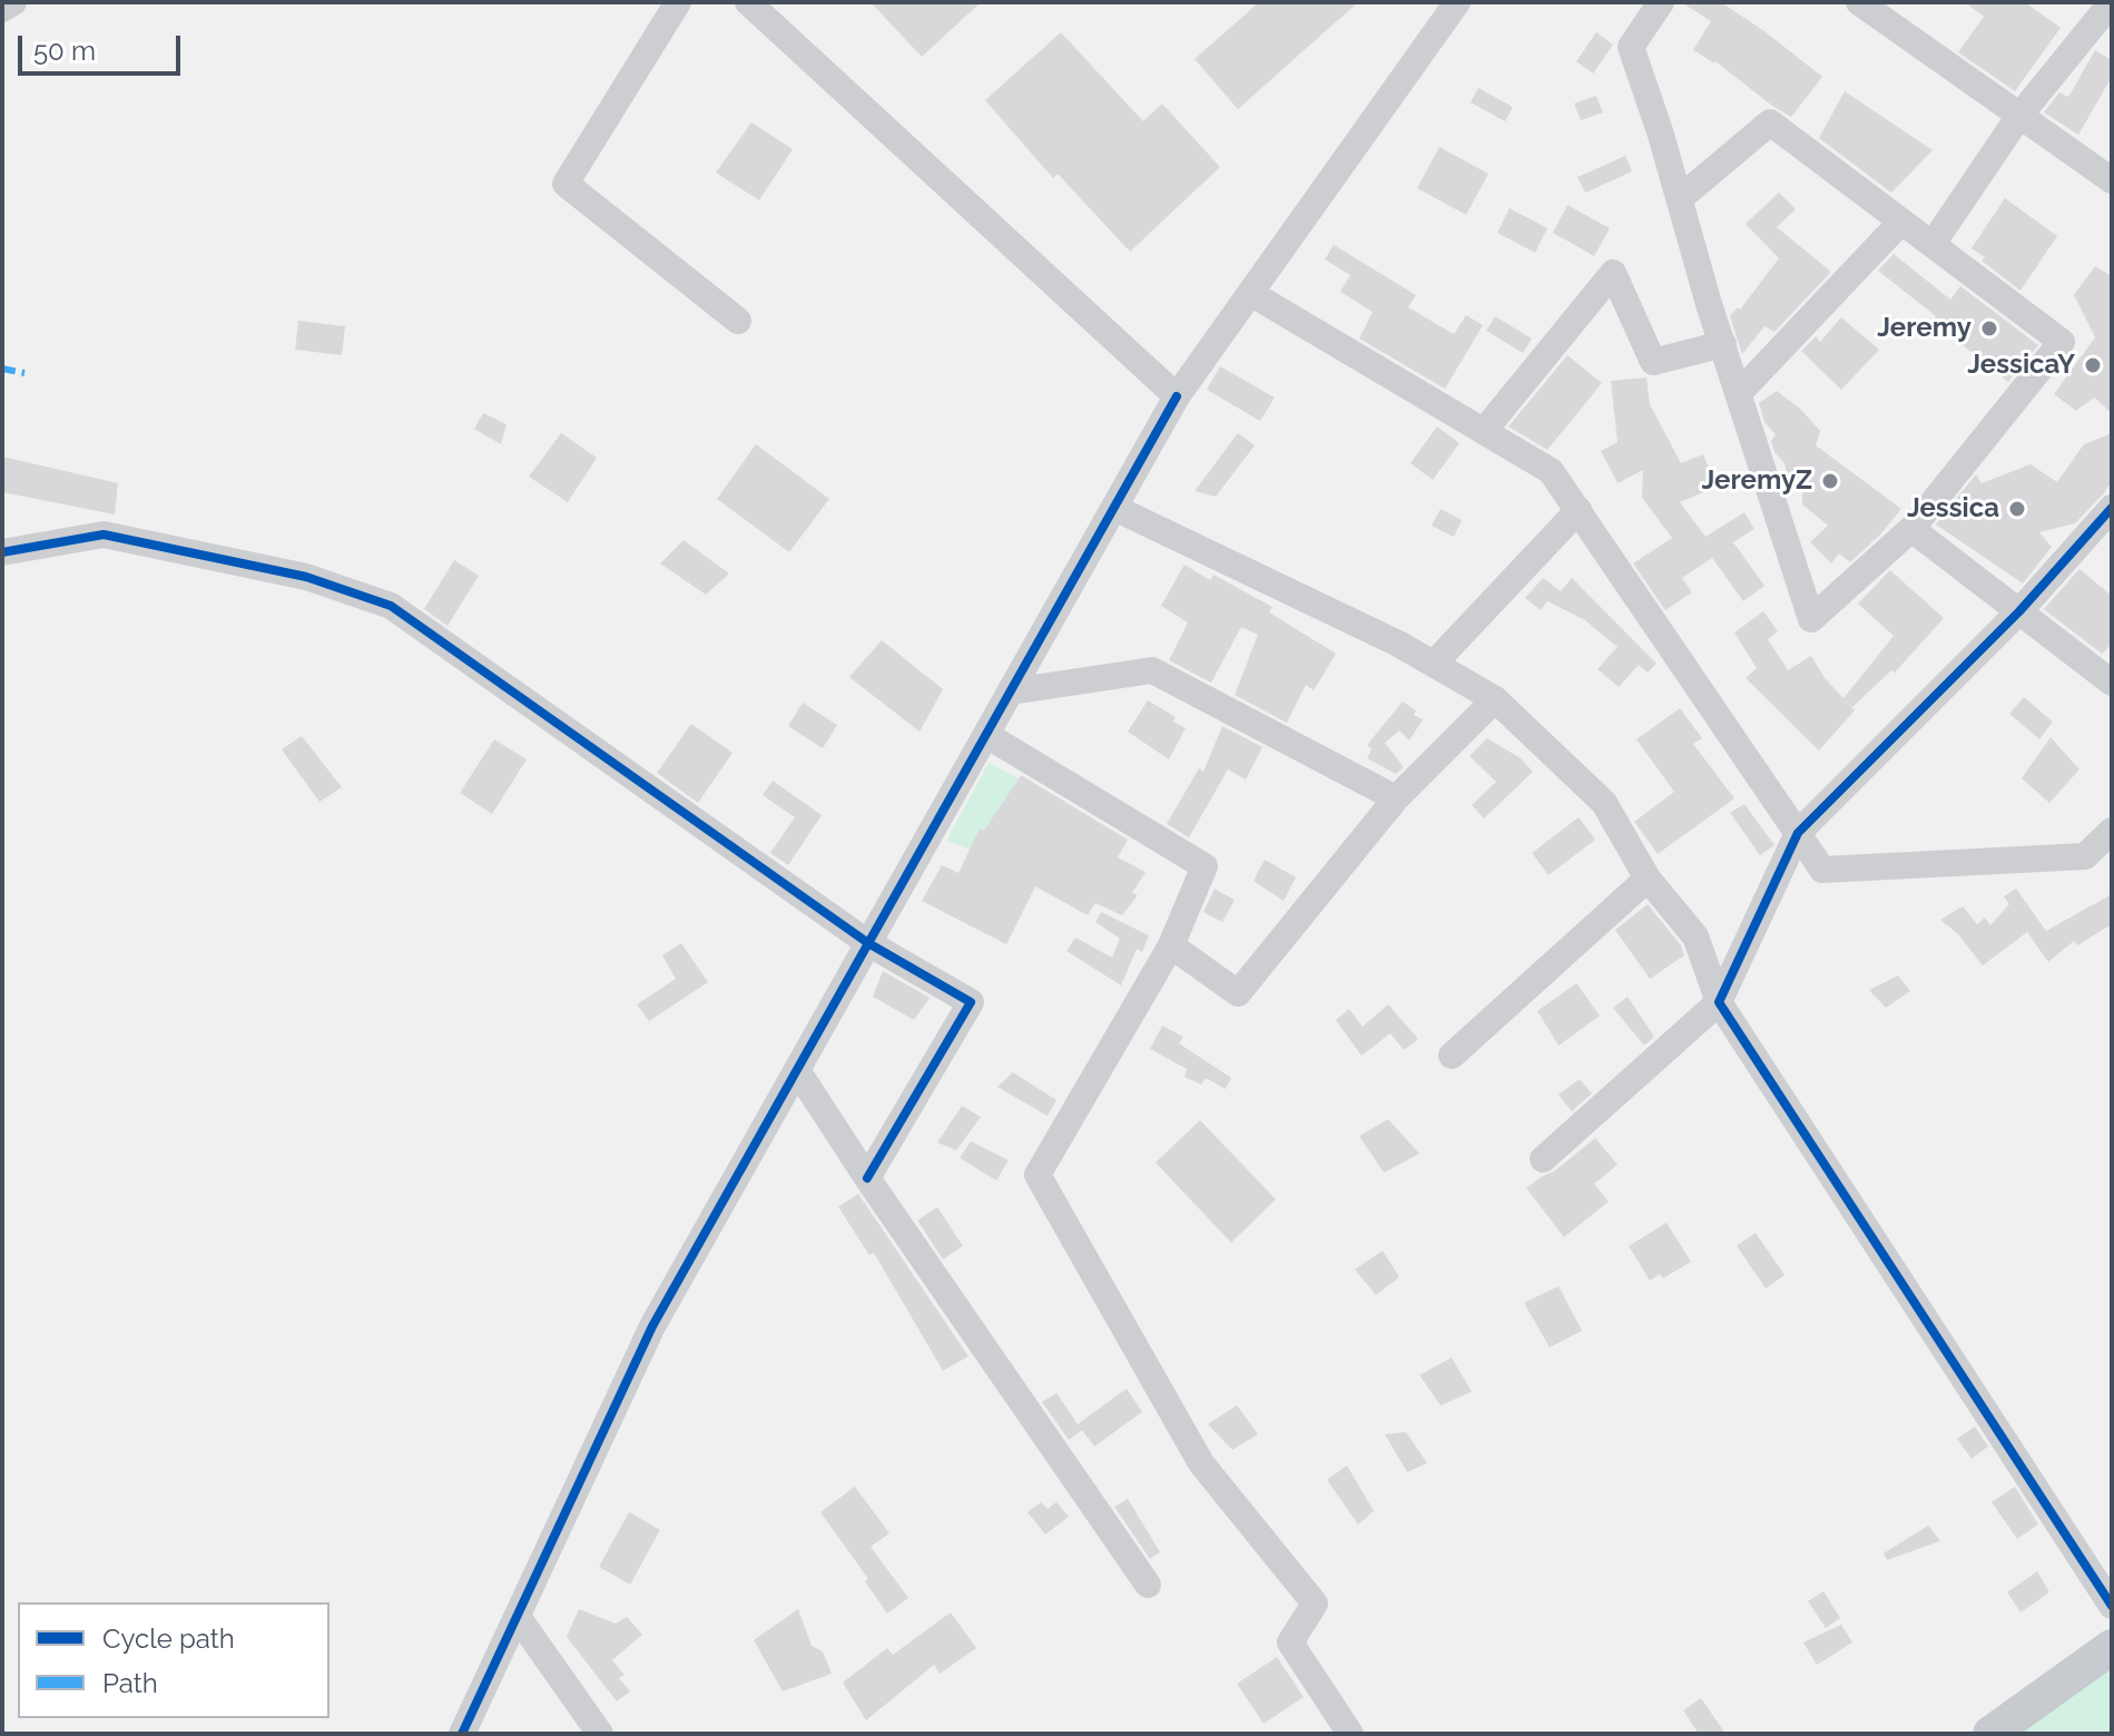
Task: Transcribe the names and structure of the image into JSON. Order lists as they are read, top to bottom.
{
  "places": [
    "Jeremy",
    "JessicaY",
    "JeremyZ",
    "Jessica"
  ],
  "legend": ["Cycle path", "Path"],
  "scale_bar": "50 m"
}
